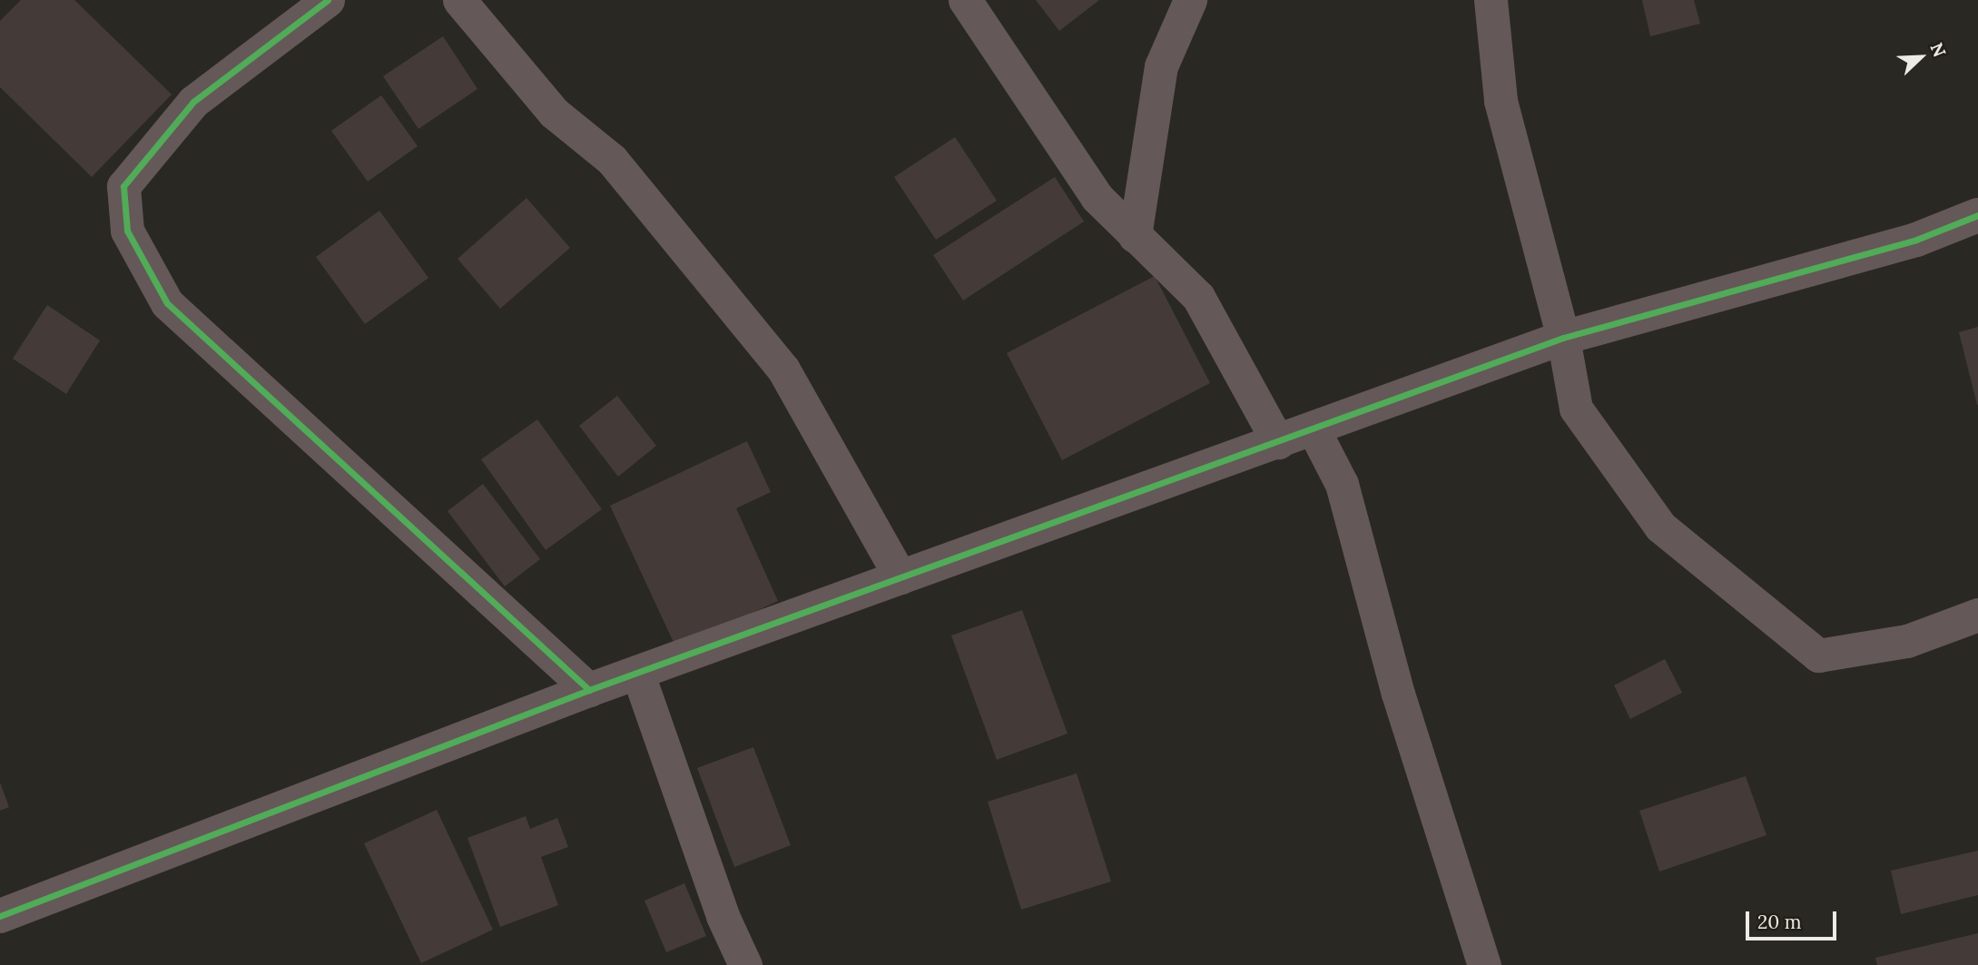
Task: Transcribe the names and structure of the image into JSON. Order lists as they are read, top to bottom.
{
  "scale_bar": "20 m",
  "north": "top right"
}
